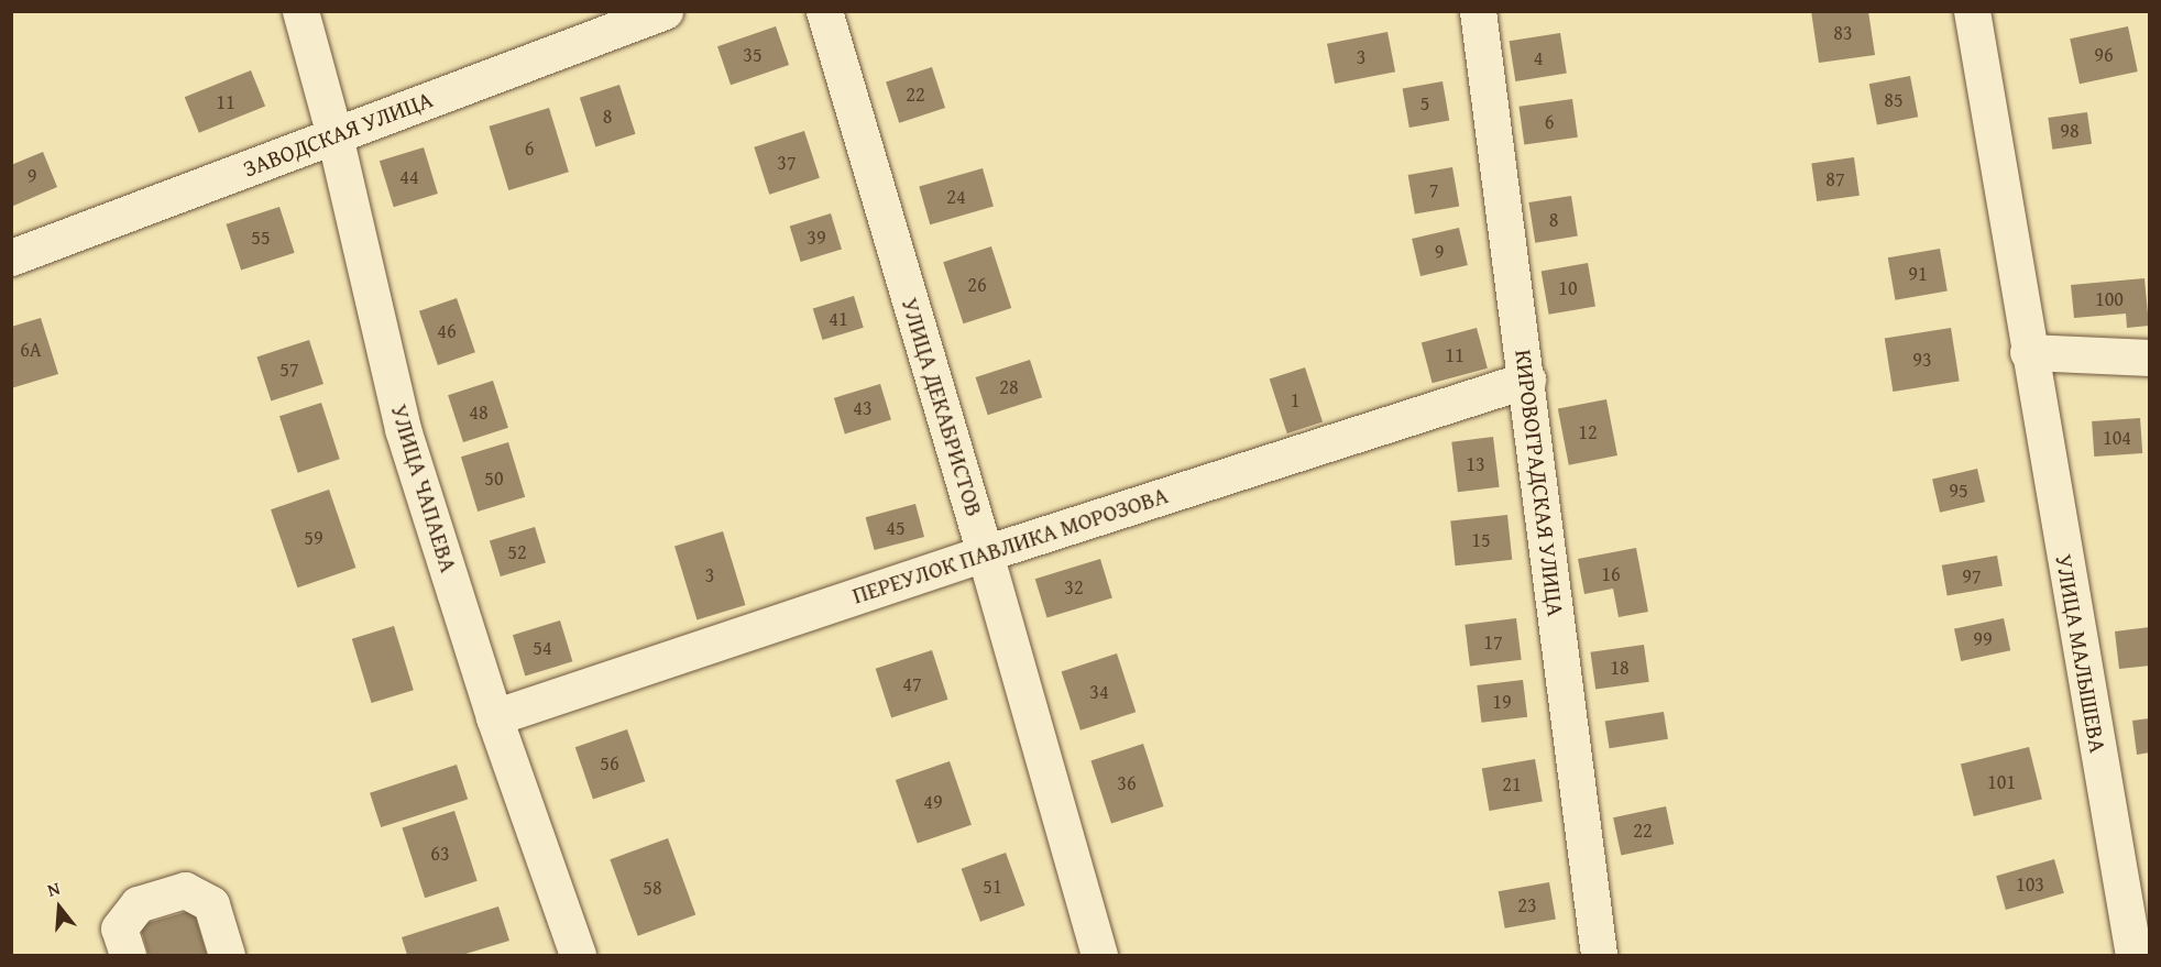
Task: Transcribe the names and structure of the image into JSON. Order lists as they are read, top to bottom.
{
  "streets": {
    "street": [
      "ЗАВОДСКАЯ УЛИЦА",
      "УЛИЦА ДЕКАБРИСТОВ",
      "КИРОВОГРАДСКАЯ УЛИЦА",
      "УЛИЦА ЧАПАЕВА",
      "ПЕРЕУЛОК ПАВЛИКА МОРОЗОВА",
      "УЛИЦА МАЛЫШЕВА"
    ]
  },
  "crossings": [
    ["ЗАВОДСКАЯ УЛИЦА", "УЛИЦА ЧАПАЕВА"],
    ["УЛИЦА ДЕКАБРИСТОВ", "ПЕРЕУЛОК ПАВЛИКА МОРОЗОВА"],
    ["КИРОВОГРАДСКАЯ УЛИЦА", "ПЕРЕУЛОК ПАВЛИКА МОРОЗОВА"],
    ["УЛИЦА ЧАПАЕВА", "ПЕРЕУЛОК ПАВЛИКА МОРОЗОВА"]
  ],
  "house_numbers": [
    "83",
    "35",
    "96",
    "3",
    "4",
    "22",
    "85",
    "11",
    "5",
    "8",
    "6",
    "98",
    "6",
    "37",
    "9",
    "44",
    "87",
    "7",
    "24",
    "8",
    "55",
    "39",
    "9",
    "91",
    "26",
    "10",
    "100",
    "41",
    "46",
    "6А",
    "11",
    "93",
    "57",
    "28",
    "1",
    "43",
    "48",
    "12",
    "104",
    "13",
    "50",
    "95",
    "45",
    "59",
    "15",
    "52",
    "16",
    "3",
    "97",
    "32",
    "99",
    "17",
    "54",
    "18",
    "47",
    "34",
    "19",
    "56",
    "101",
    "36",
    "21",
    "49",
    "22",
    "63",
    "103",
    "51",
    "58",
    "23"
  ],
  "north": "top"
}
